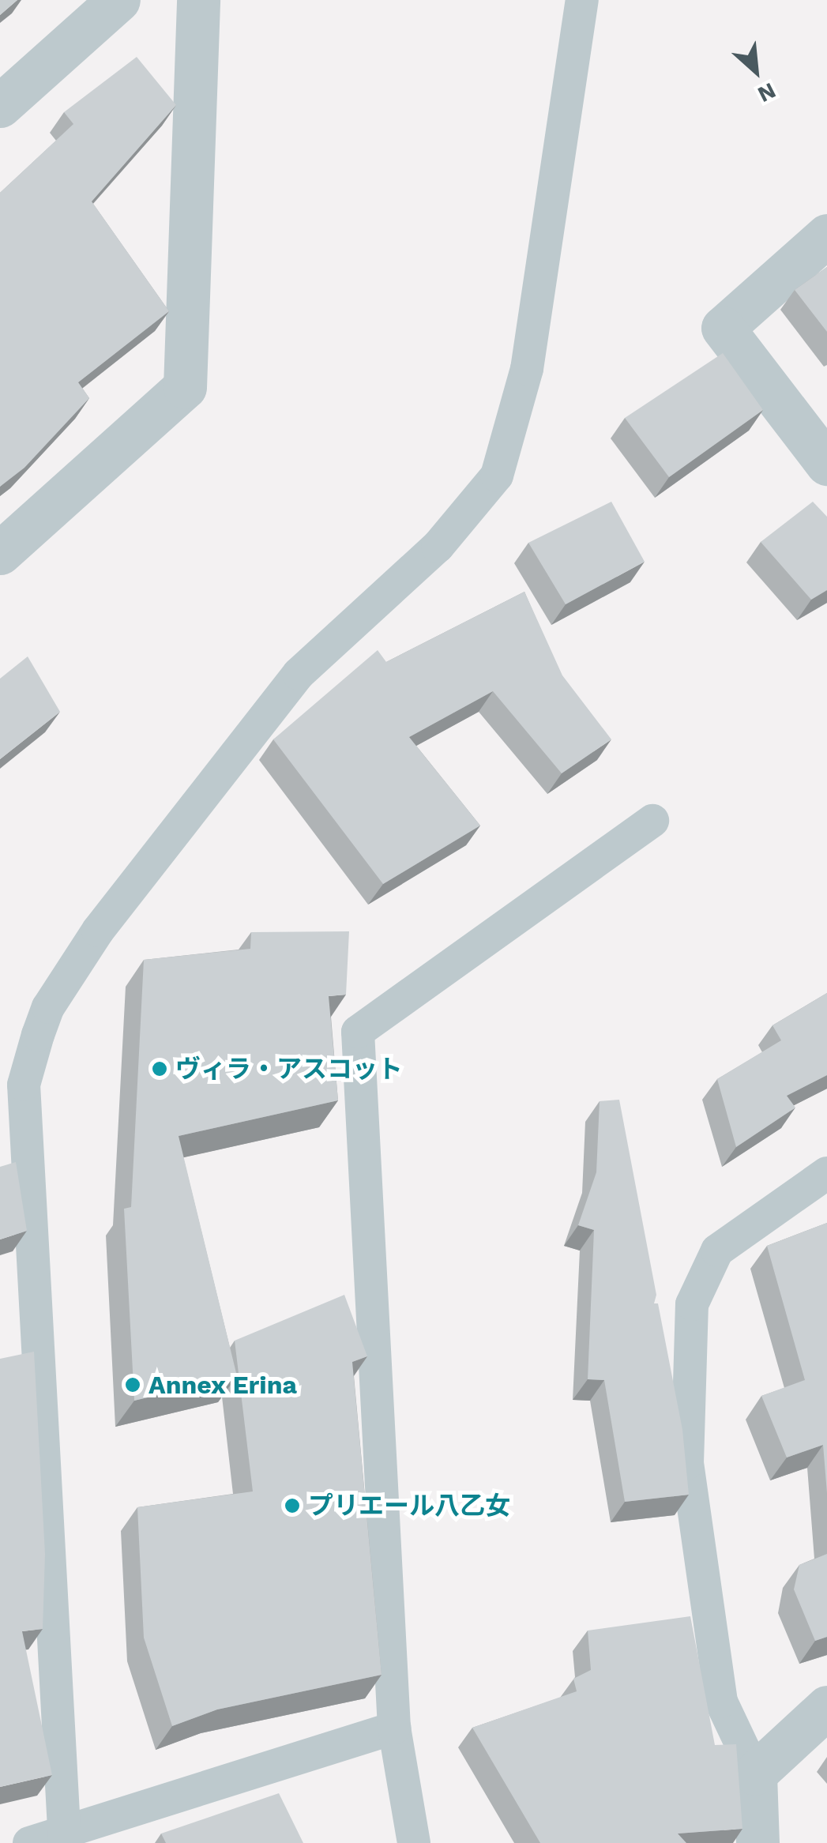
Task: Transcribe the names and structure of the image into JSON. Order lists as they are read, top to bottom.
{
  "places": ["ヴィラ・アスコット", "Annex Erina", "プリエール八乙女"],
  "north": "bottom right"
}
